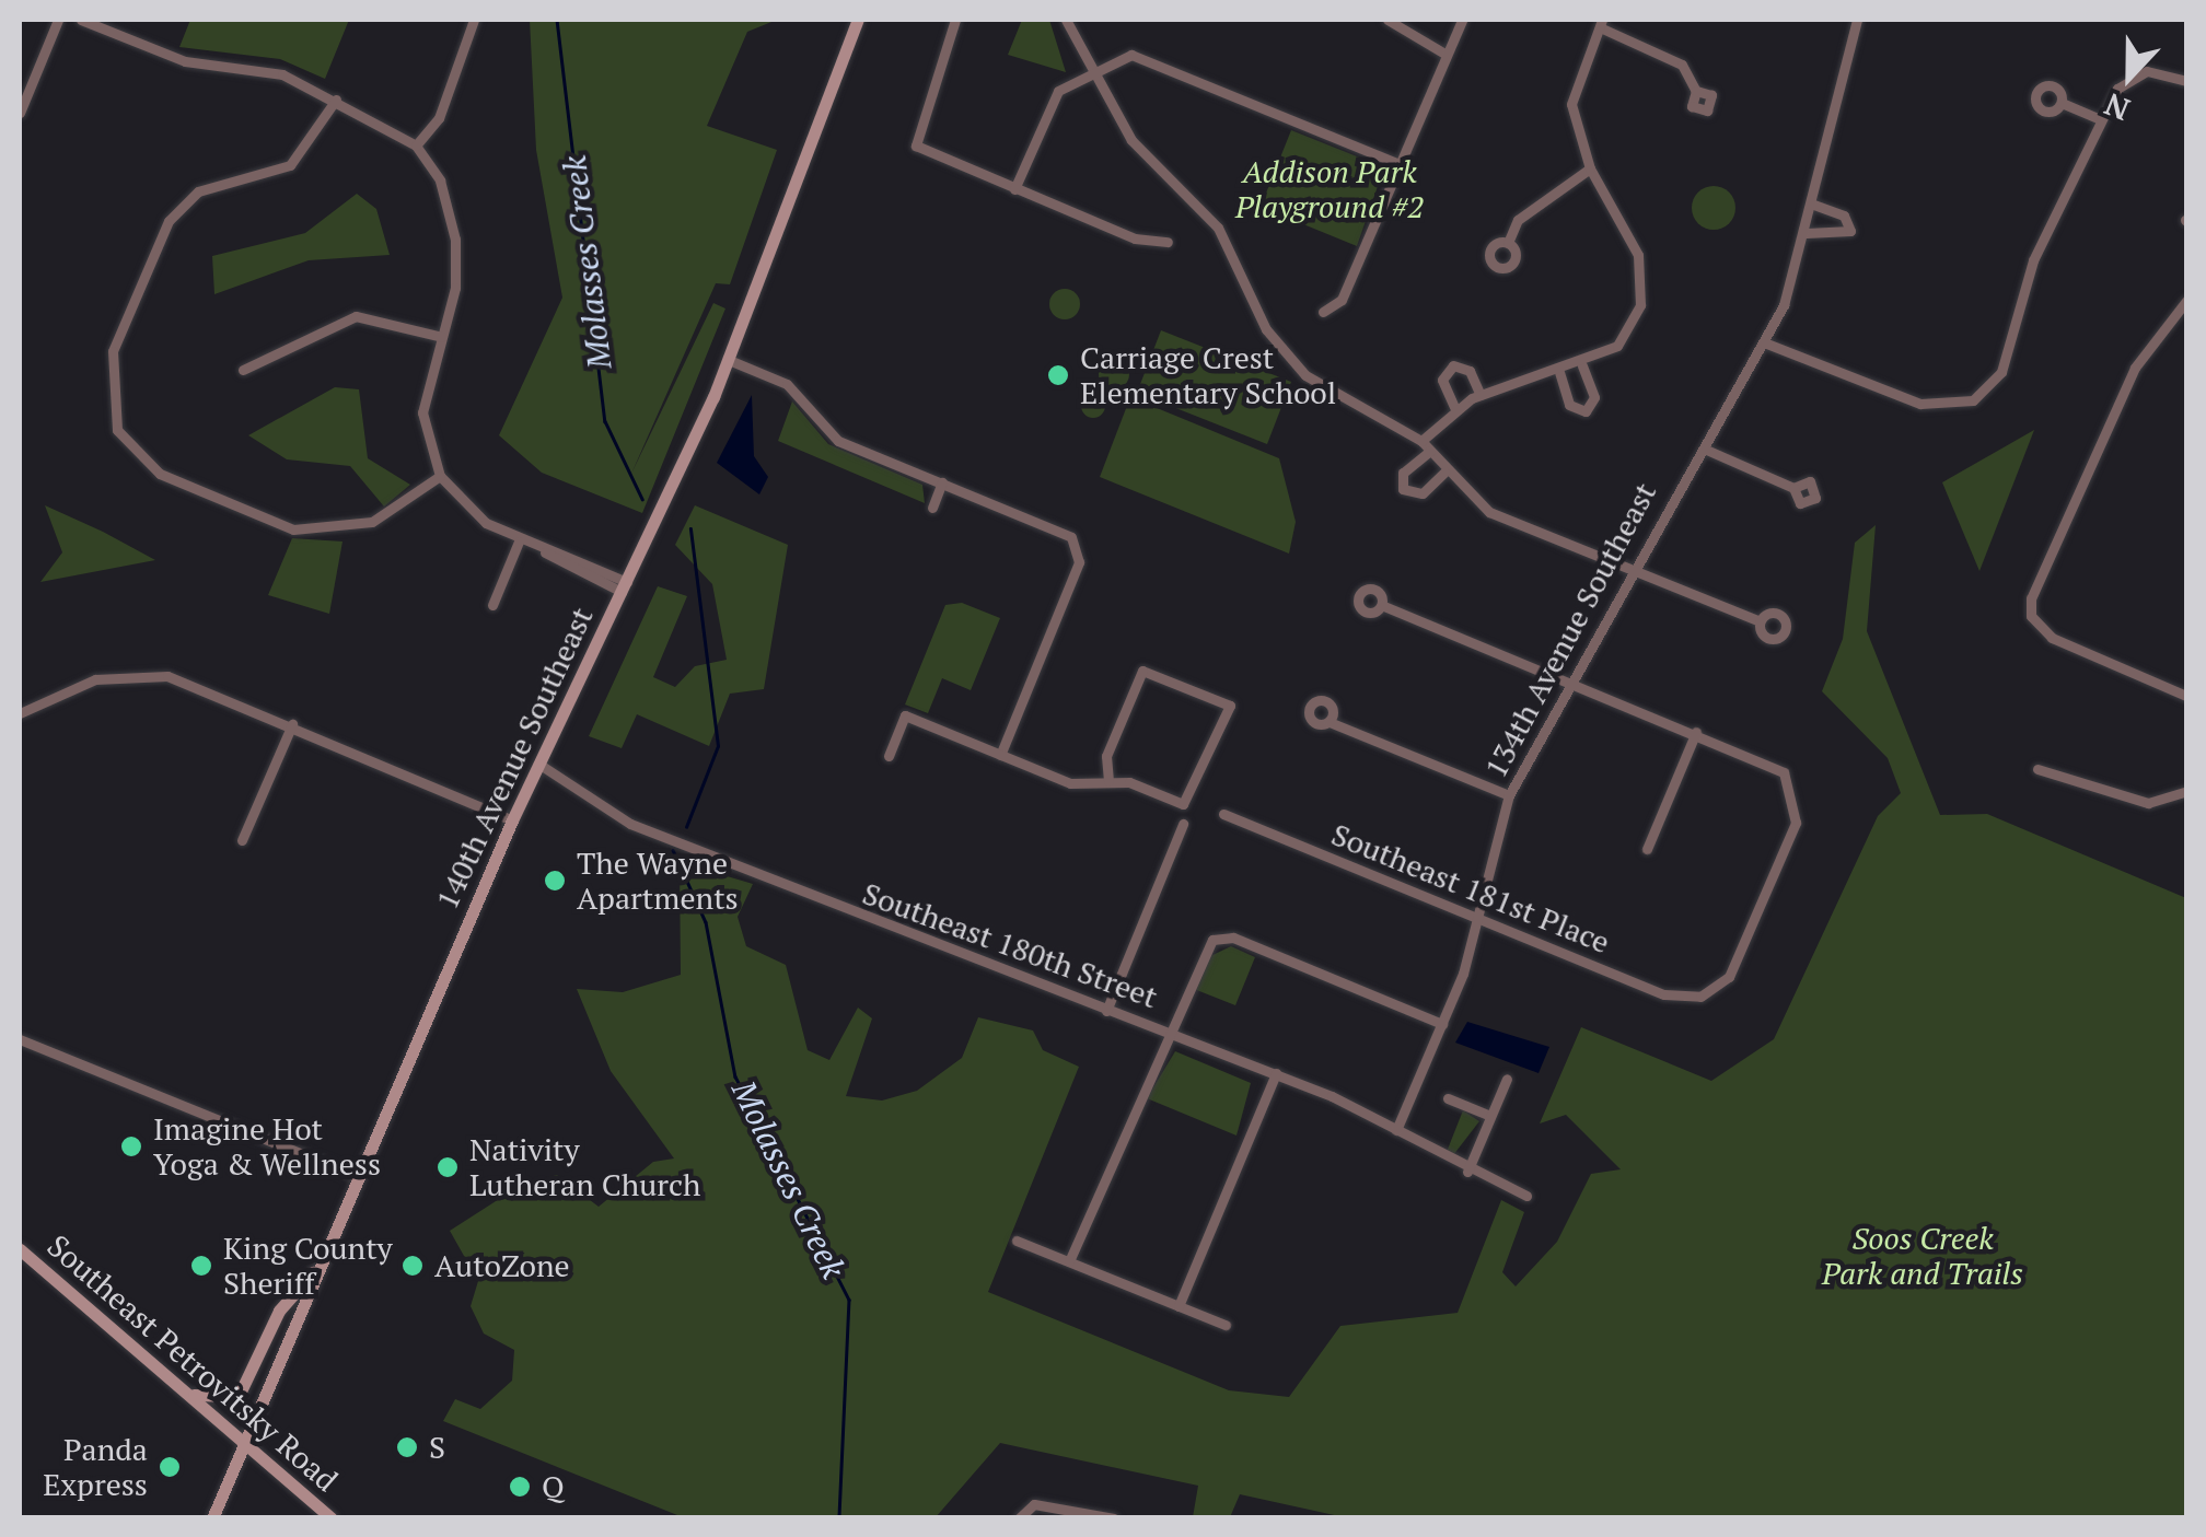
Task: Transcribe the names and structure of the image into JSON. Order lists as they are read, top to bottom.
{
  "streets": {
    "main road": ["140th Avenue Southeast", "Southeast Petrovitsky Road"],
    "street": ["134th Avenue Southeast", "Southeast 181st Place", "Southeast 180th Street"]
  },
  "crossings": [
    ["134th Avenue Southeast", "Southeast 181st Place"],
    ["134th Avenue Southeast", "Southeast 180th Street"],
    ["140th Avenue Southeast", "Southeast 180th Street"],
    ["140th Avenue Southeast", "Southeast Petrovitsky Road"]
  ],
  "water": ["Molasses Creek"],
  "parks": ["Addison Park Playground #2", "Soos Creek Park and Trails"],
  "places": [
    "Carriage Crest Elementary School",
    "The Wayne Apartments",
    "Imagine Hot Yoga & Wellness",
    "Nativity Lutheran Church",
    "King County Sheriff",
    "AutoZone",
    "S",
    "Panda Express",
    "Q"
  ],
  "north": "bottom"
}
